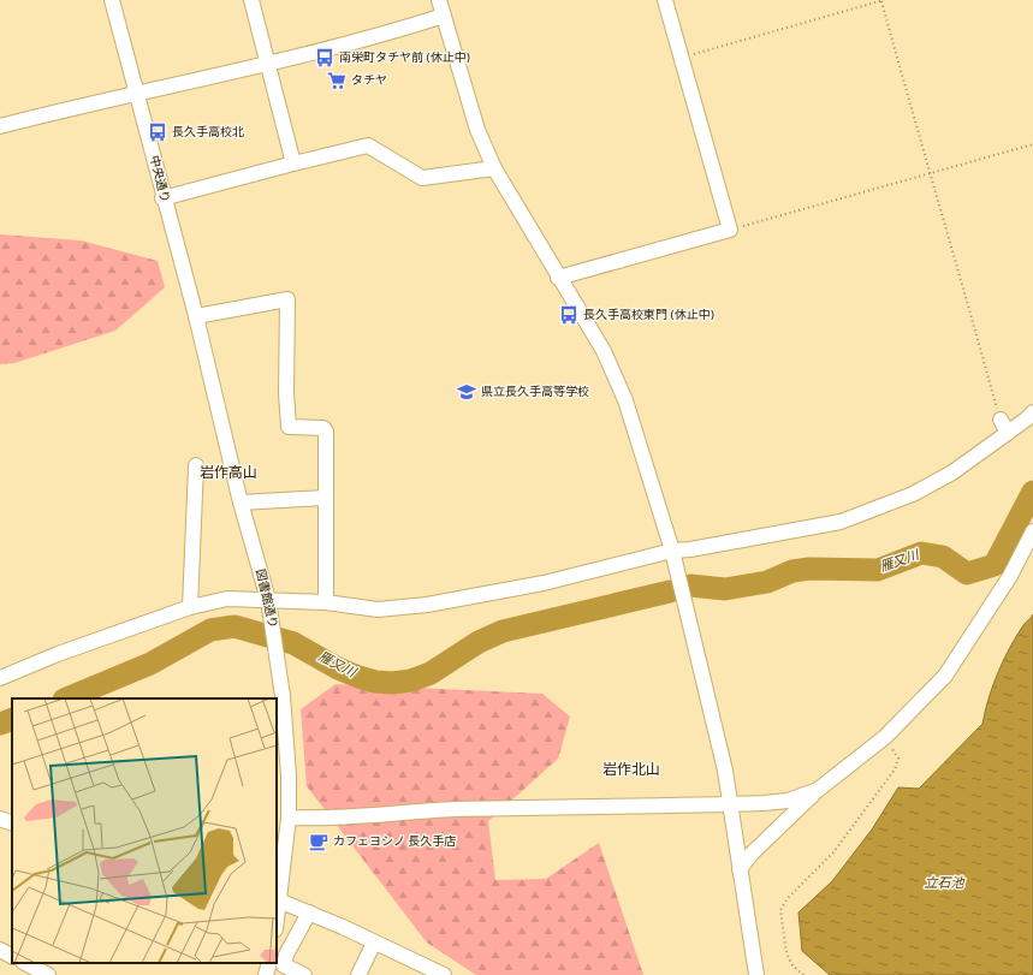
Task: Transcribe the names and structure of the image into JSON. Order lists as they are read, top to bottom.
{
  "streets": {
    "street": ["中央通り", "図書館通り"]
  },
  "crossings": [
    ["中央通り", "図書館通り"]
  ],
  "districts": ["岩作高山", "岩作北山"],
  "water": ["雁又川", "立石池"],
  "places": {
    "bus stop": ["南栄町タチヤ前 (休止中)", "長久手高校北", "長久手高校東門 (休止中)"],
    "supermarket": ["タチヤ"],
    "school or university": ["県立長久手高等学校"],
    "cafe": ["カフェヨシノ 長久手店"]
  }
}
